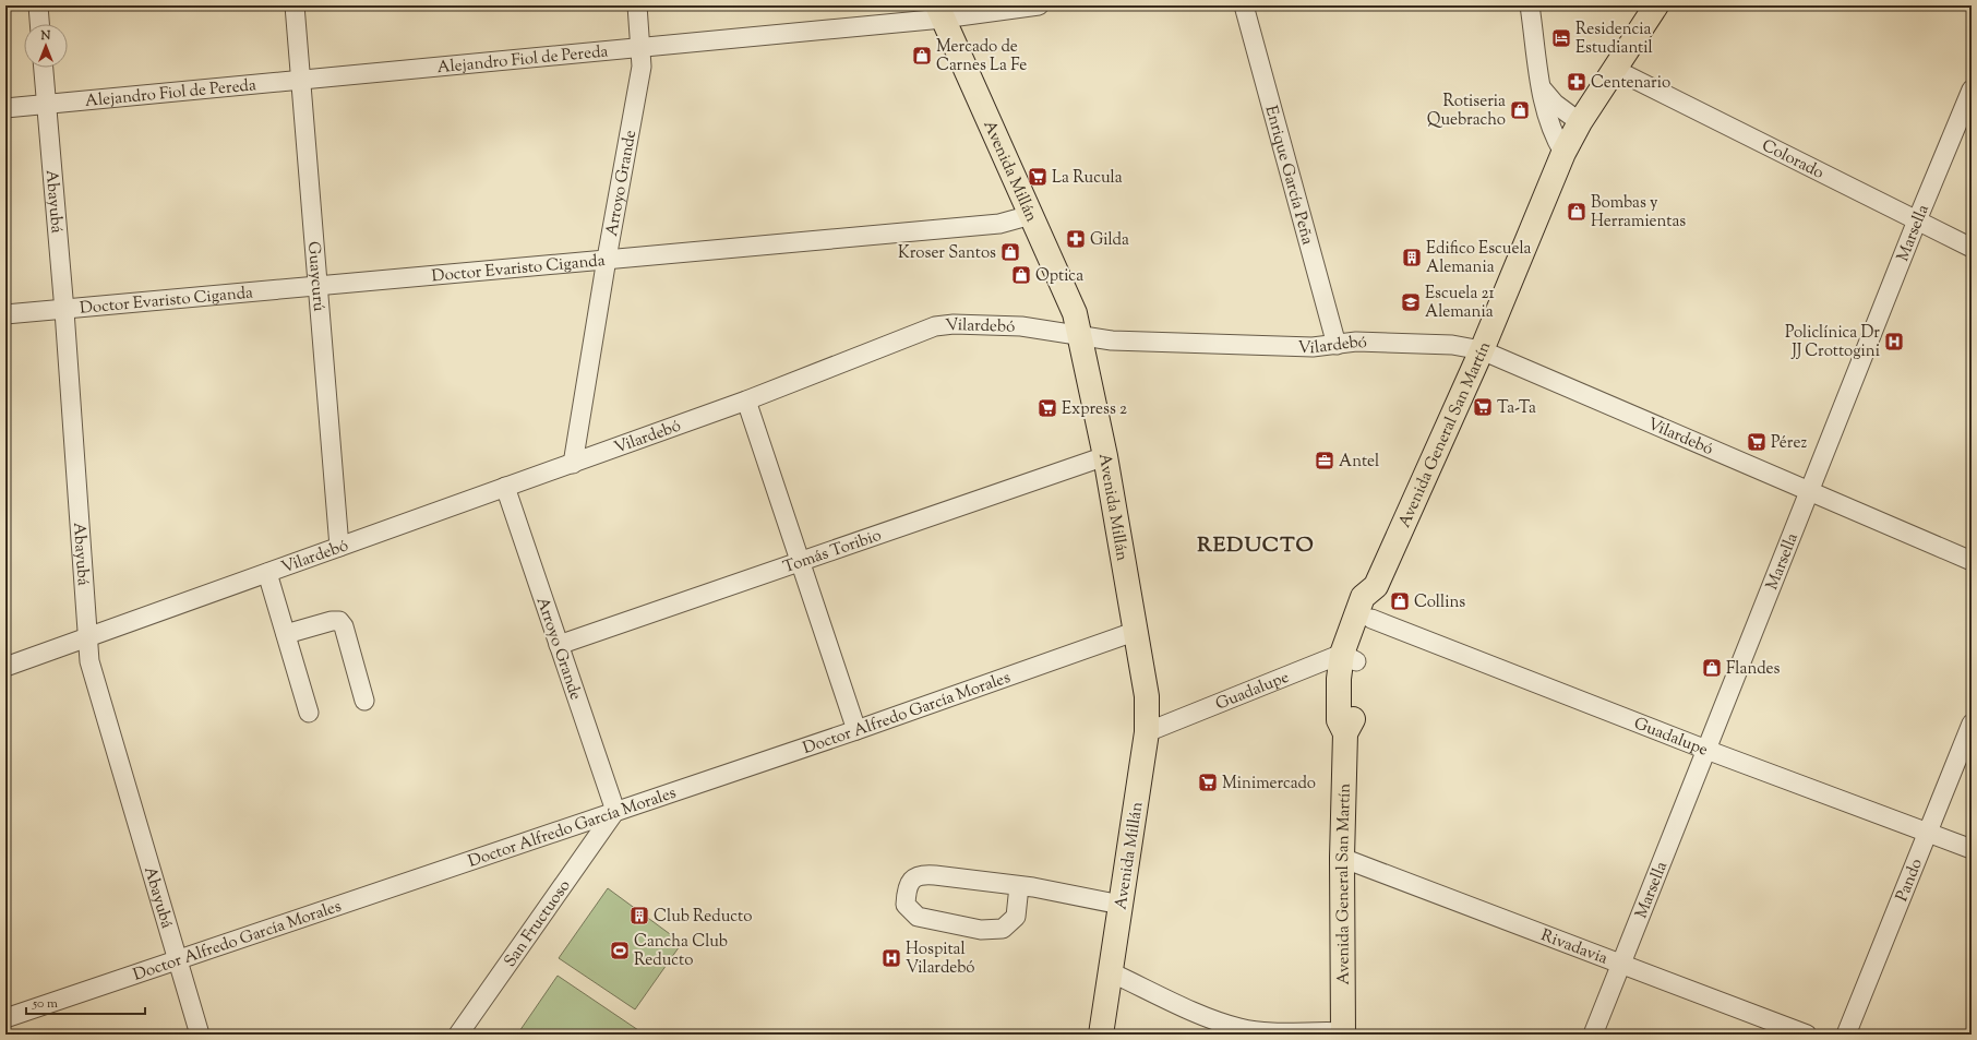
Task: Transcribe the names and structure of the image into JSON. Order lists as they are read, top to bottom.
{
  "streets": {
    "main road": ["Avenida Millán", "Avenida General San Martín"],
    "street": [
      "Alejandro Fiol de Pereda",
      "Colorado",
      "Enrique García Peña",
      "Arroyo Grande",
      "Abayubá",
      "Marsella",
      "Doctor Evaristo Ciganda",
      "Guaycurú",
      "Vilardebó",
      "Tomás Toribio",
      "Guadalupe",
      "Doctor Alfredo García Morales",
      "Pando",
      "San Fructuoso",
      "Rivadavia"
    ]
  },
  "crossings": [
    ["Alejandro Fiol de Pereda", "Avenida Millán"],
    ["Alejandro Fiol de Pereda", "Arroyo Grande"],
    ["Alejandro Fiol de Pereda", "Abayubá"],
    ["Alejandro Fiol de Pereda", "Guaycurú"],
    ["Colorado", "Marsella"],
    ["Colorado", "Avenida General San Martín"],
    ["Avenida Millán", "Doctor Evaristo Ciganda"],
    ["Avenida Millán", "Vilardebó"],
    ["Avenida Millán", "Tomás Toribio"],
    ["Avenida Millán", "Guadalupe"],
    ["Avenida Millán", "Doctor Alfredo García Morales"],
    ["Enrique García Peña", "Vilardebó"],
    ["Arroyo Grande", "Doctor Evaristo Ciganda"],
    ["Arroyo Grande", "Vilardebó"],
    ["Arroyo Grande", "Tomás Toribio"],
    ["Arroyo Grande", "Doctor Alfredo García Morales"],
    ["Arroyo Grande", "San Fructuoso"],
    ["Abayubá", "Doctor Evaristo Ciganda"],
    ["Abayubá", "Vilardebó"],
    ["Abayubá", "Doctor Alfredo García Morales"],
    ["Marsella", "Vilardebó"],
    ["Marsella", "Guadalupe"],
    ["Marsella", "Rivadavia"],
    ["Doctor Evaristo Ciganda", "Guaycurú"],
    ["Guaycurú", "Vilardebó"],
    ["Vilardebó", "Avenida General San Martín"],
    ["Avenida General San Martín", "Guadalupe"],
    ["Avenida General San Martín", "Rivadavia"],
    ["Guadalupe", "Pando"],
    ["Doctor Alfredo García Morales", "San Fructuoso"]
  ],
  "districts": ["REDUCTO"],
  "places": {
    "hotel": ["Residencia Estudiantil"],
    "shop": [
      "Mercado de Carnes La Fe",
      "Rotiseria Quebracho",
      "Bombas y Herramientas",
      "Kroser Santos",
      "Optica",
      "Collins",
      "Flandes"
    ],
    "pharmacy": ["Centenario", "Gilda"],
    "supermarket": [
      "La Rucula",
      "Ta-Ta",
      "Express 2",
      "Pérez",
      "Minimercado"
    ],
    "building": ["Edifico Escuela Alemania", "Club Reducto"],
    "school or university": ["Escuela 21 Alemania"],
    "hospital": ["Policlínica Dr JJ Crottogini", "Hospital Vilardebó"],
    "office": ["Antel"],
    "sports": ["Cancha Club Reducto"]
  },
  "scale_bar": "50 m",
  "north": "top"
}
